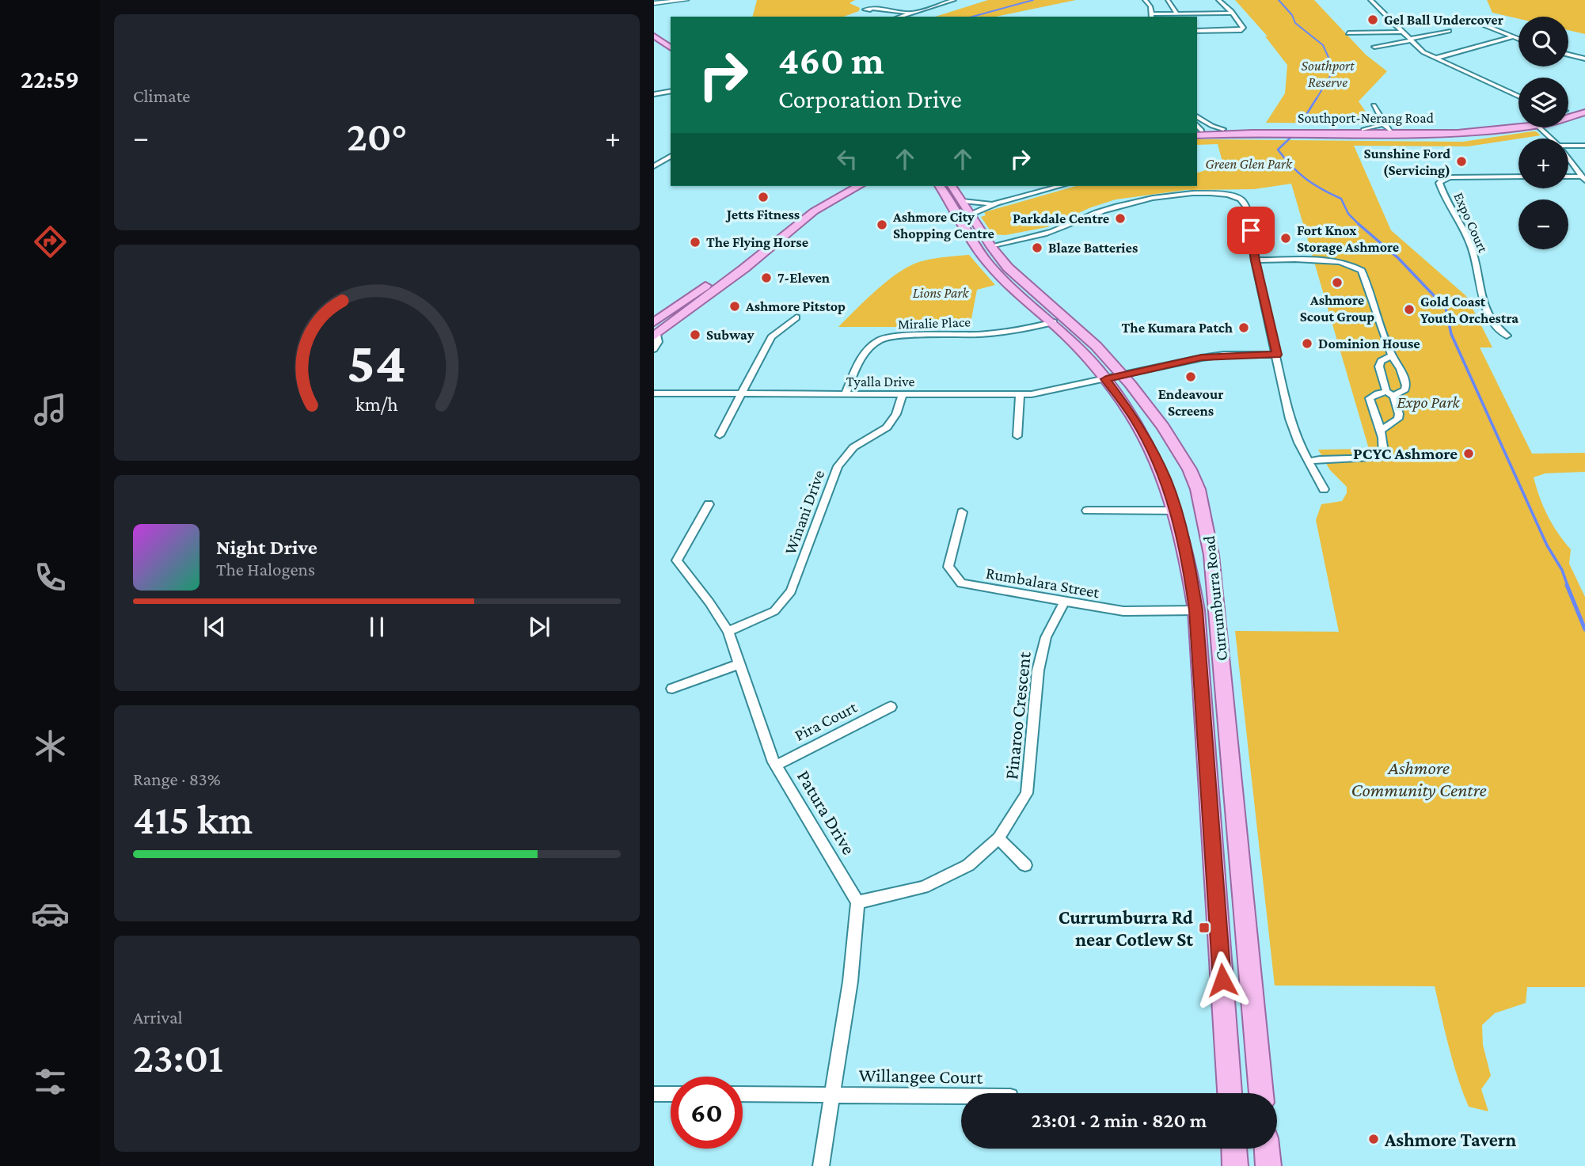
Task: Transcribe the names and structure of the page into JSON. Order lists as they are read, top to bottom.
{
  "streets": {
    "main road": ["Southport-Nerang Road", "Currumburra Road"],
    "street": [
      "Expo Court",
      "Miralie Place",
      "Tyalla Drive",
      "Winani Drive",
      "Rumbalara Street",
      "Pinaroo Crescent",
      "Pira Court",
      "Patura Drive",
      "Willangee Court"
    ]
  },
  "crossings": [
    ["Miralie Place", "Tyalla Drive"],
    ["Miralie Place", "Currumburra Road"],
    ["Tyalla Drive", "Winani Drive"],
    ["Tyalla Drive", "Currumburra Road"],
    ["Winani Drive", "Patura Drive"],
    ["Rumbalara Street", "Currumburra Road"],
    ["Rumbalara Street", "Pinaroo Crescent"],
    ["Pinaroo Crescent", "Patura Drive"],
    ["Pira Court", "Patura Drive"]
  ],
  "parks": [
    "Southport Reserve",
    "Green Glen Park",
    "Lions Park",
    "Expo Park",
    "Ashmore Community Centre"
  ],
  "places": {
    "other": [
      "Gel Ball Undercover",
      "Sunshine Ford (Servicing)",
      "Jetts Fitness",
      "Parkdale Centre",
      "Ashmore City Shopping Centre",
      "Fort Knox Storage Ashmore",
      "The Flying Horse",
      "Blaze Batteries",
      "7-Eleven",
      "Ashmore Scout Group",
      "Ashmore Pitstop",
      "Gold Coast Youth Orchestra",
      "The Kumara Patch",
      "Subway",
      "Dominion House",
      "Endeavour Screens",
      "PCYC Ashmore",
      "Ashmore Tavern"
    ],
    "transit": ["Currumburra Rd near Cotlew St"]
  },
  "page": {
    "tabs": "22:59",
    "tile": [
      "Climate",
      ["Range · 83%", "415 km"],
      ["Arrival", "23:01"]
    ],
    "map_buttons": ["+", "−"],
    "turn": ["460 m", "Corporation Drive"],
    "heat": ["−", "20°", "+"],
    "song": ["Night Drive", "The Halogens"],
    "limit": "60",
    "trip": "23:01 · 2 min · 820 m",
    "gauge": ["54", "km/h"]
  }
}
